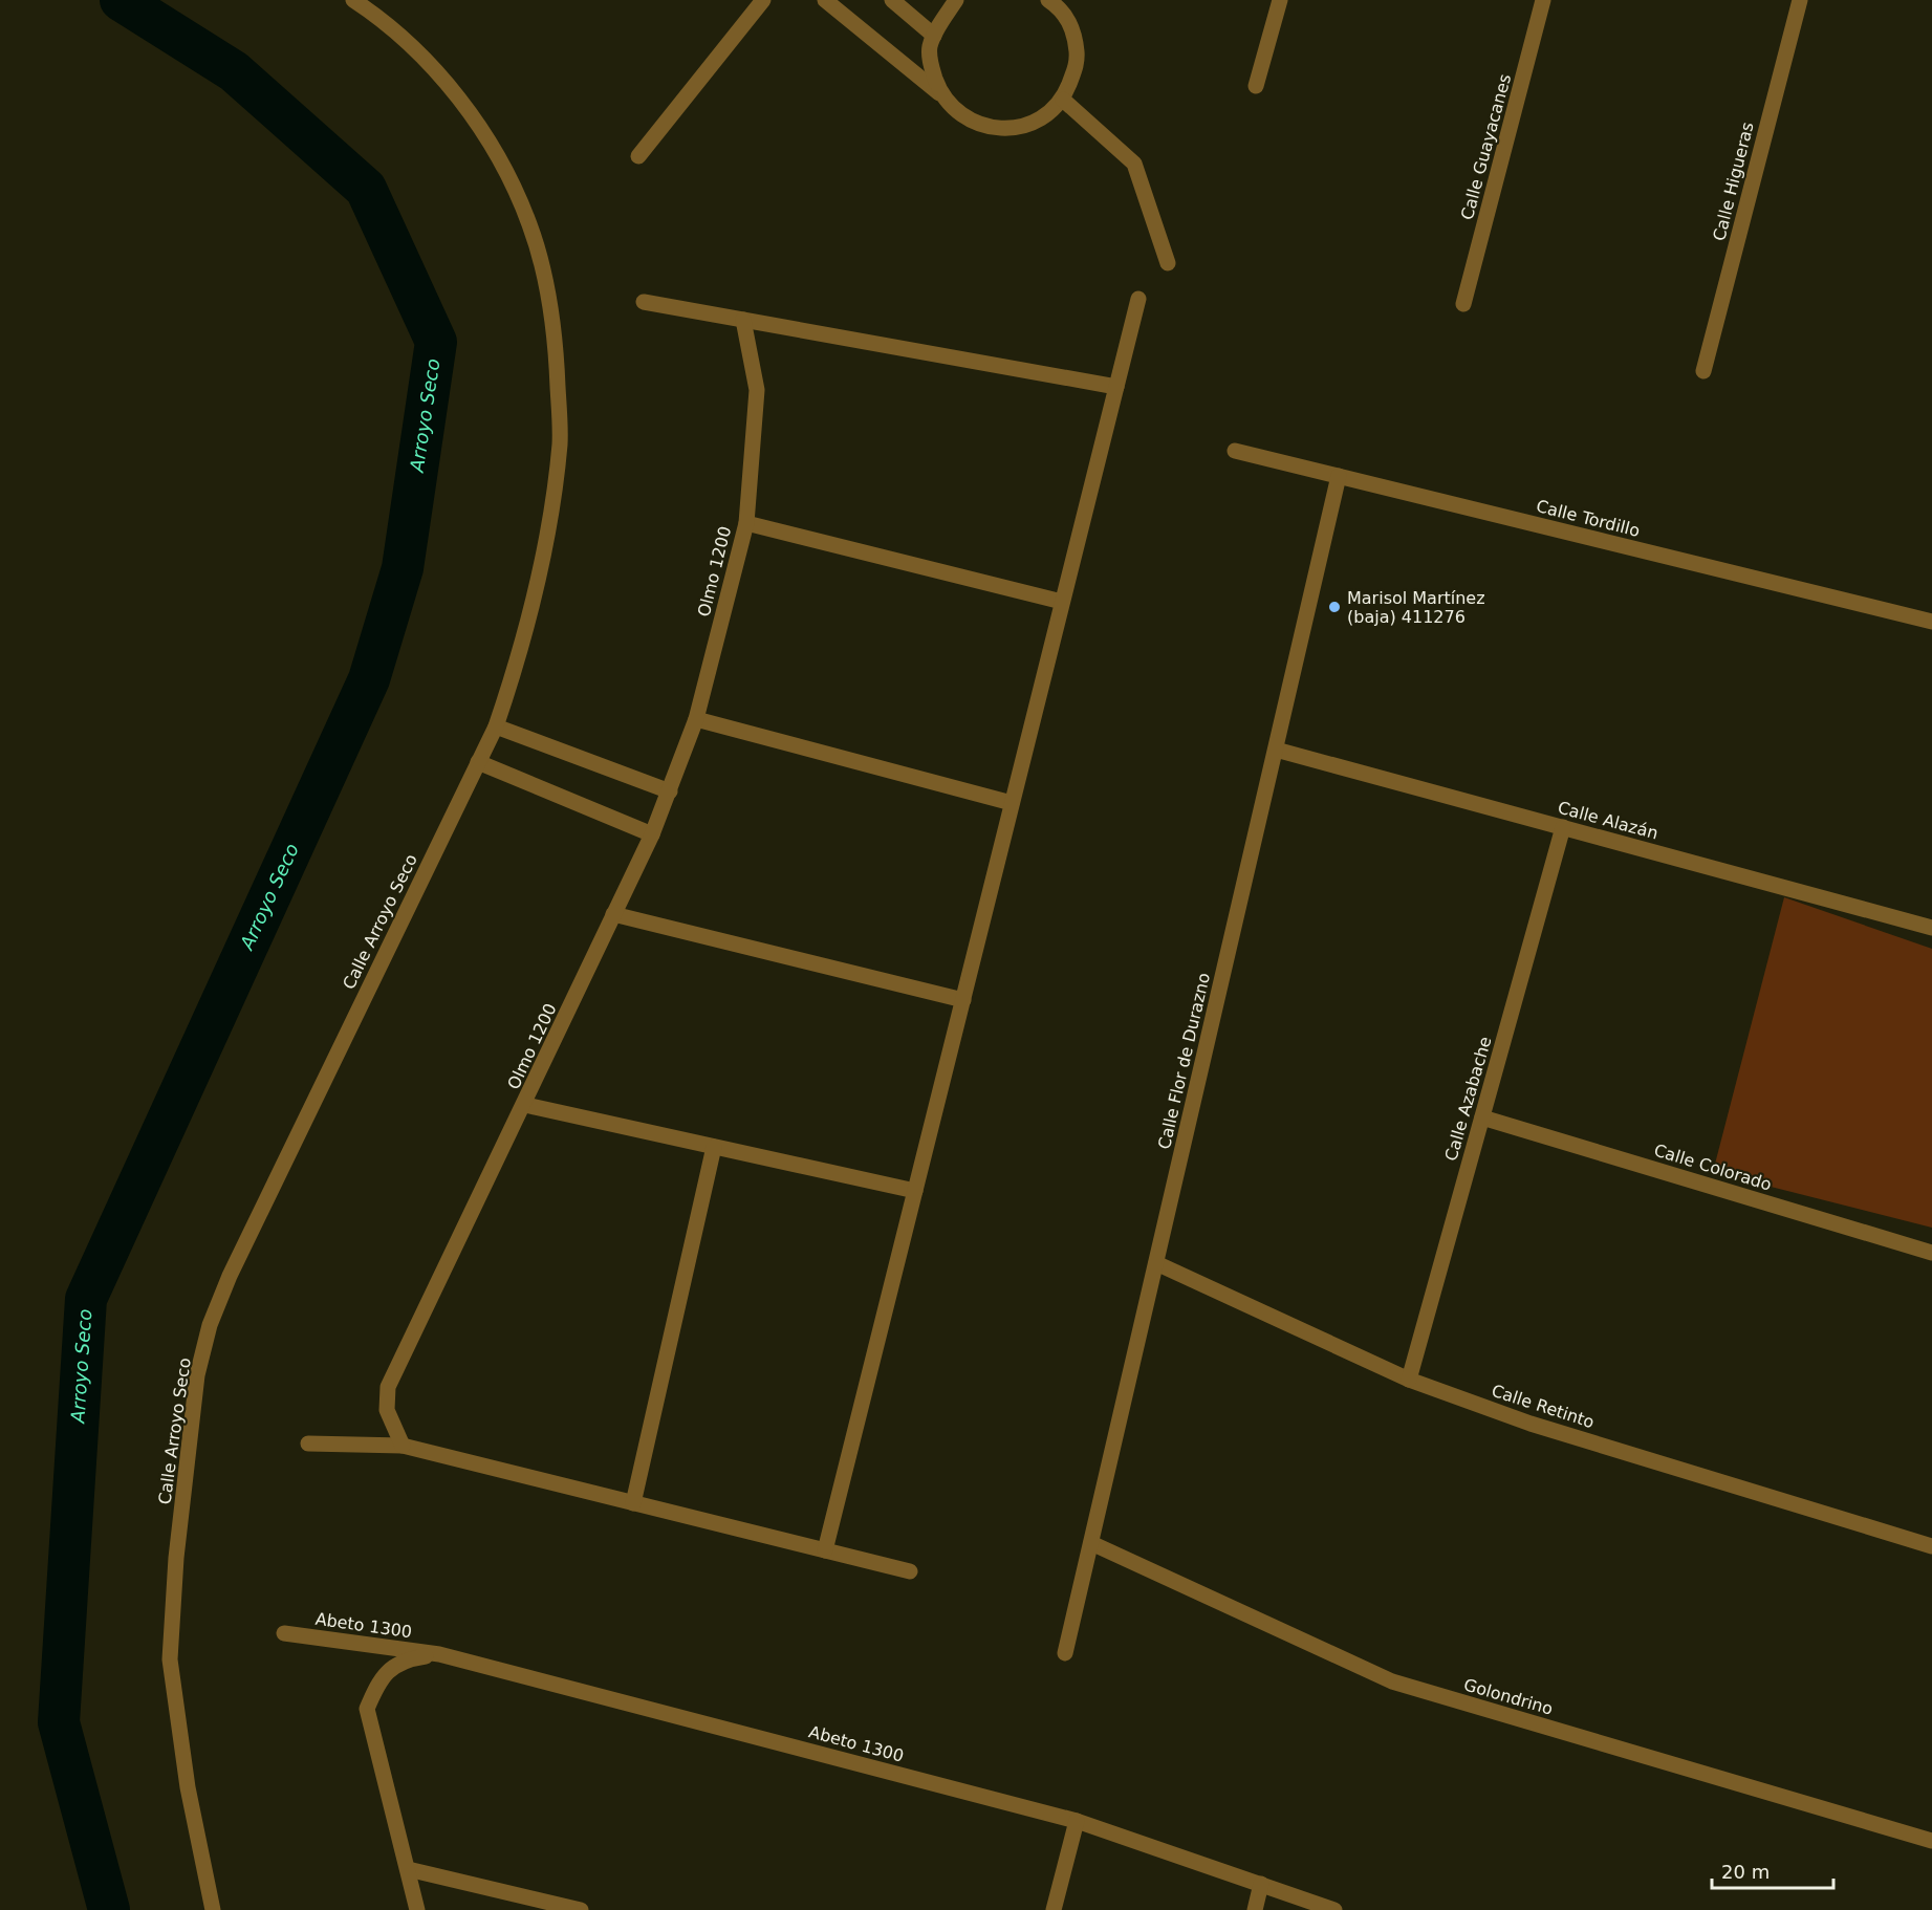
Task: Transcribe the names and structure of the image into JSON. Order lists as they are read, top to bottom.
{
  "streets": {
    "street": [
      "Calle Guayacanes",
      "Calle Higueras",
      "Calle Tordillo",
      "Olmo 1200",
      "Calle Alazán",
      "Calle Arroyo Seco",
      "Calle Flor de Durazno",
      "Calle Azabache",
      "Calle Colorado",
      "Calle Retinto",
      "Abeto 1300",
      "Golondrino"
    ]
  },
  "crossings": [
    ["Calle Tordillo", "Calle Flor de Durazno"],
    ["Calle Alazán", "Calle Flor de Durazno"],
    ["Calle Alazán", "Calle Azabache"],
    ["Calle Flor de Durazno", "Calle Retinto"],
    ["Calle Flor de Durazno", "Golondrino"],
    ["Calle Azabache", "Calle Colorado"],
    ["Calle Azabache", "Calle Retinto"]
  ],
  "water": ["Arroyo Seco"],
  "places": ["Marisol Martínez (baja) 411276"],
  "scale_bar": "20 m"
}
